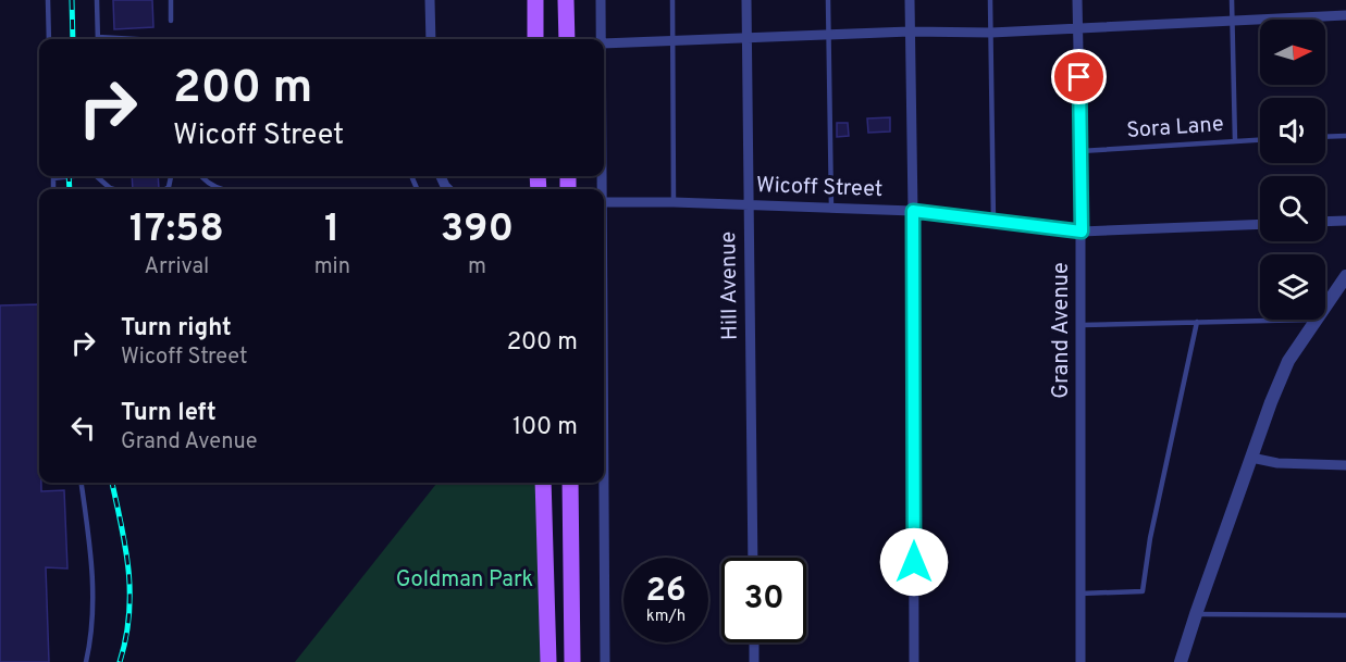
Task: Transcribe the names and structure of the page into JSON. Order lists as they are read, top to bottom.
{
  "streets": {
    "street": ["Wicoff Street", "Hill Avenue", "Grand Avenue"],
    "lane": ["Sora Lane"]
  },
  "crossings": [
    ["Sora Lane", "Grand Avenue"],
    ["Wicoff Street", "Hill Avenue"],
    ["Wicoff Street", "Grand Avenue"]
  ],
  "parks": ["Goldman Park"],
  "north": "right",
  "page": {
    "turn": ["200 m", "Wicoff Street"],
    "eta": [
      "17:58",
      "Arrival",
      "1",
      "min",
      "390",
      "m"
    ],
    "list": [
      {
        "name": "Turn right",
        "note": "Wicoff Street",
        "value": "200 m"
      },
      {
        "name": "Turn left",
        "note": "Grand Avenue",
        "value": "100 m"
      }
    ],
    "speed": "26 km/h",
    "limit": "30"
  }
}
